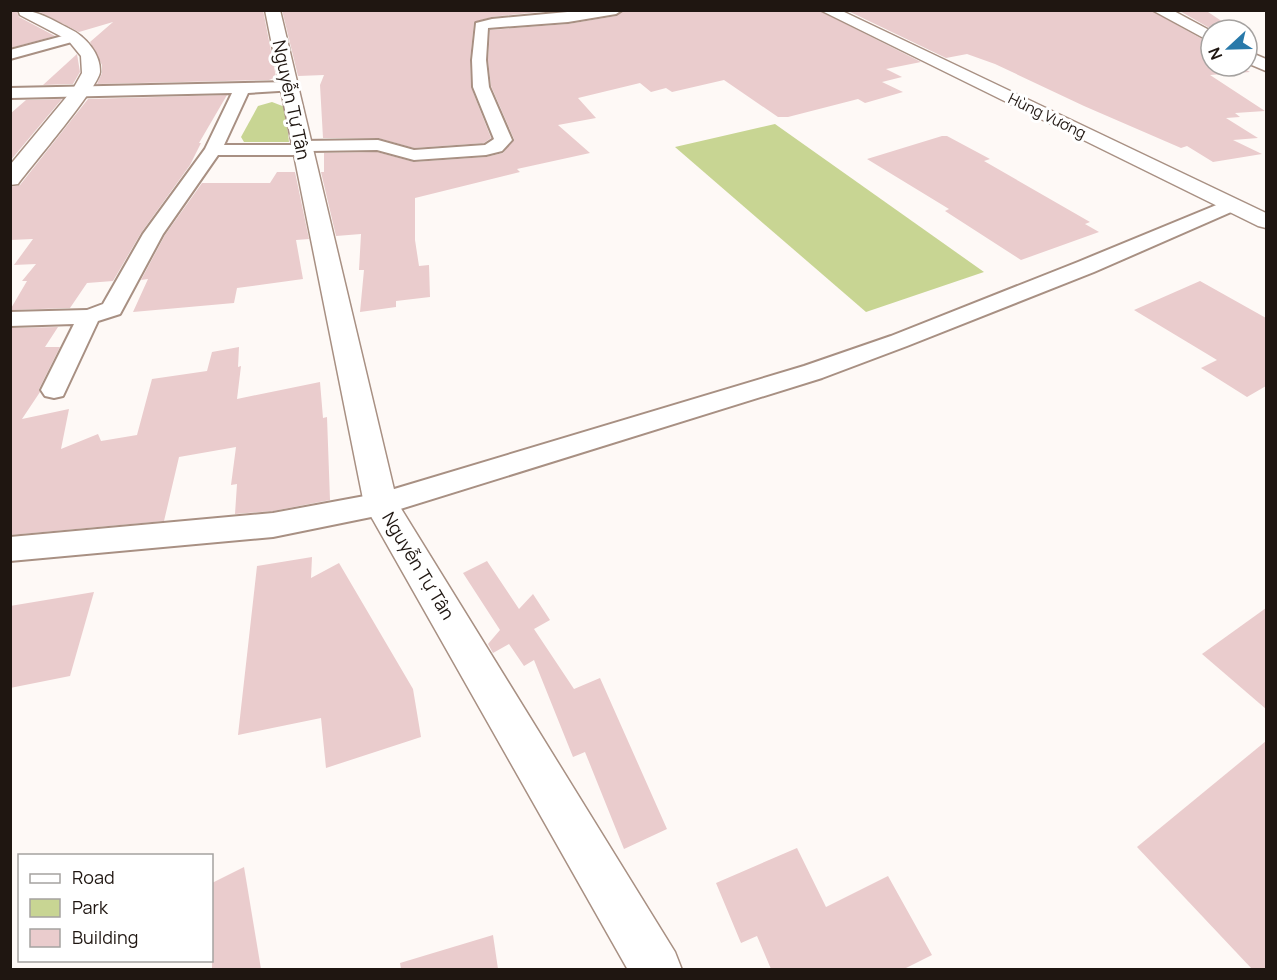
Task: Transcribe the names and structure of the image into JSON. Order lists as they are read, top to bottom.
{
  "streets": {
    "street": ["Nguyễn Tự Tân", "Hùng Vương"]
  },
  "legend": ["Road", "Park", "Building"],
  "north": "left"
}
